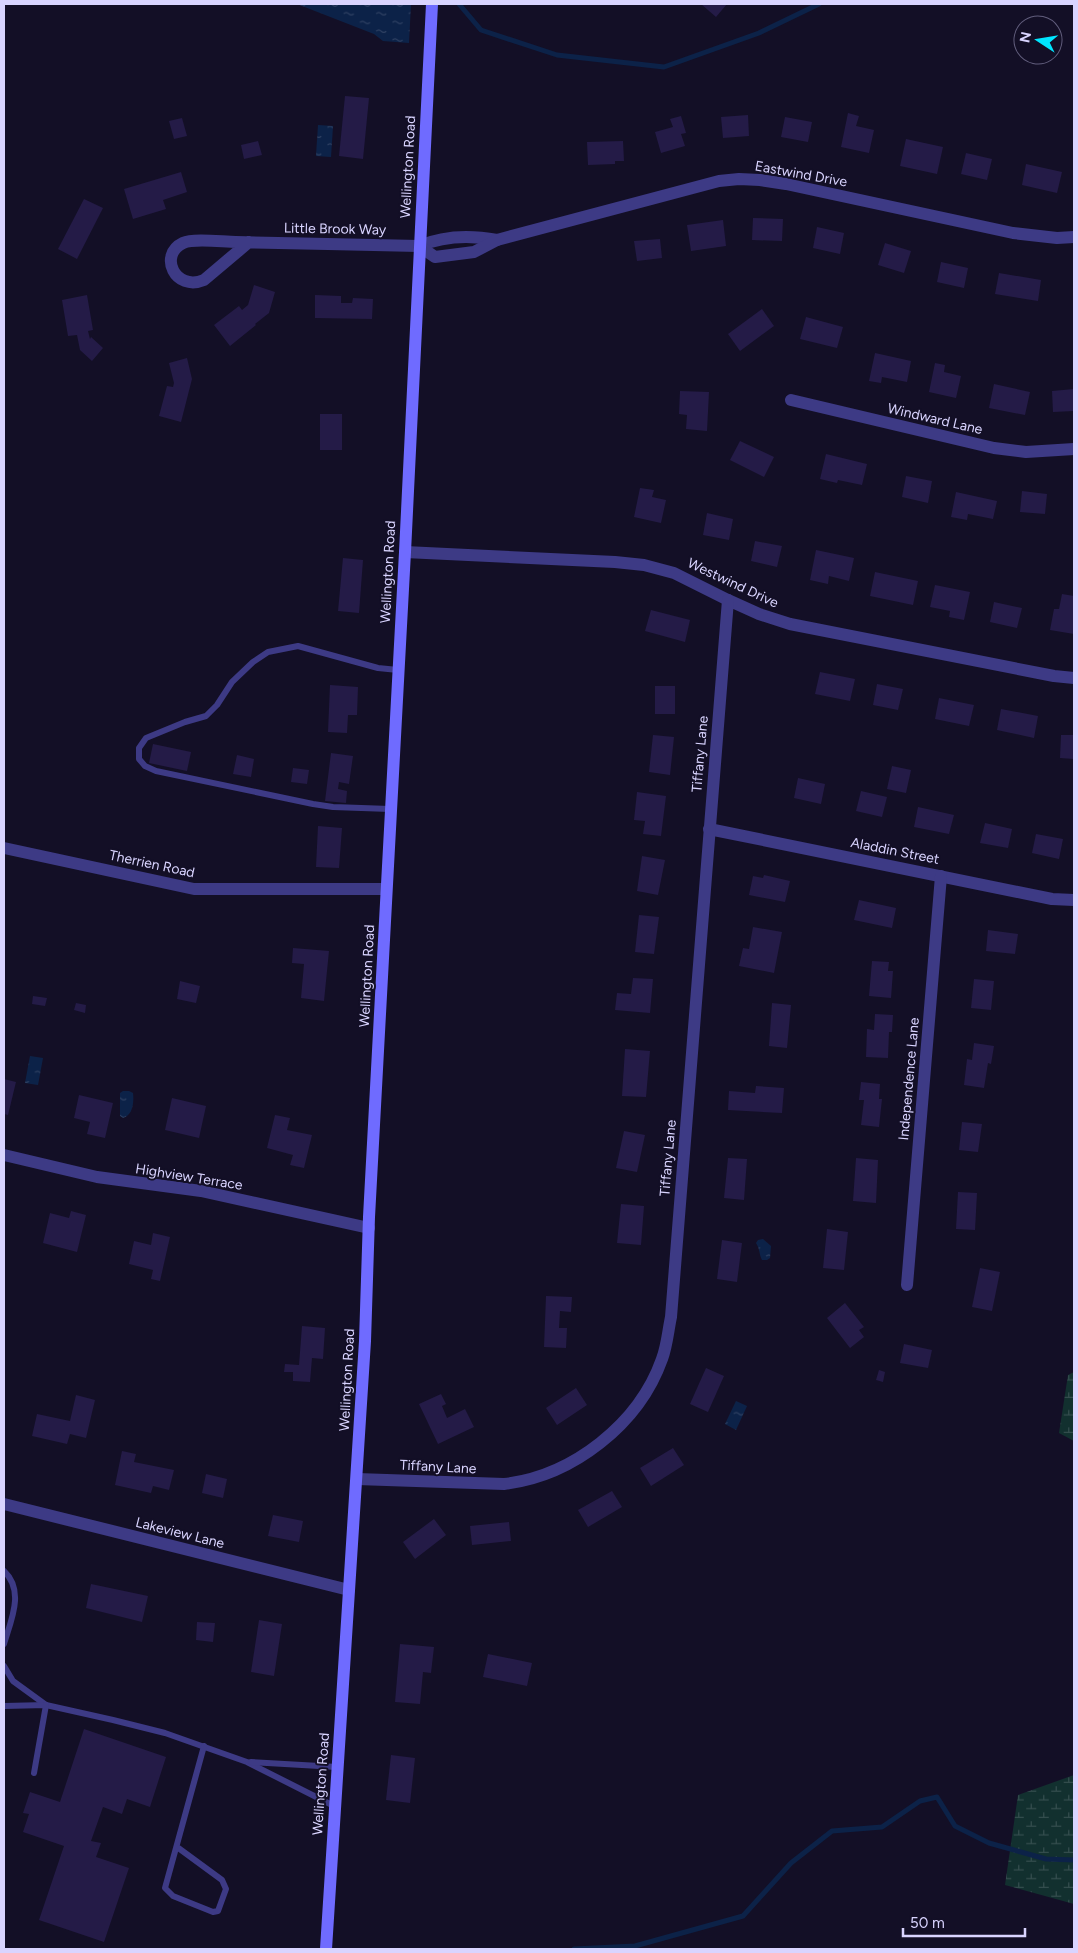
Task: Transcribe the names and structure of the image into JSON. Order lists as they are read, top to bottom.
{
  "streets": {
    "main road": ["Wellington Road"],
    "street": [
      "Eastwind Drive",
      "Little Brook Way",
      "Windward Lane",
      "Westwind Drive",
      "Tiffany Lane",
      "Aladdin Street",
      "Therrien Road",
      "Independence Lane",
      "Highview Terrace",
      "Lakeview Lane"
    ]
  },
  "crossings": [
    ["Wellington Road", "Eastwind Drive"],
    ["Wellington Road", "Little Brook Way"],
    ["Wellington Road", "Westwind Drive"],
    ["Wellington Road", "Tiffany Lane"],
    ["Wellington Road", "Therrien Road"],
    ["Wellington Road", "Highview Terrace"],
    ["Wellington Road", "Lakeview Lane"],
    ["Eastwind Drive", "Little Brook Way"],
    ["Westwind Drive", "Tiffany Lane"],
    ["Tiffany Lane", "Aladdin Street"],
    ["Aladdin Street", "Independence Lane"]
  ],
  "scale_bar": "50 m",
  "north": "left"
}
